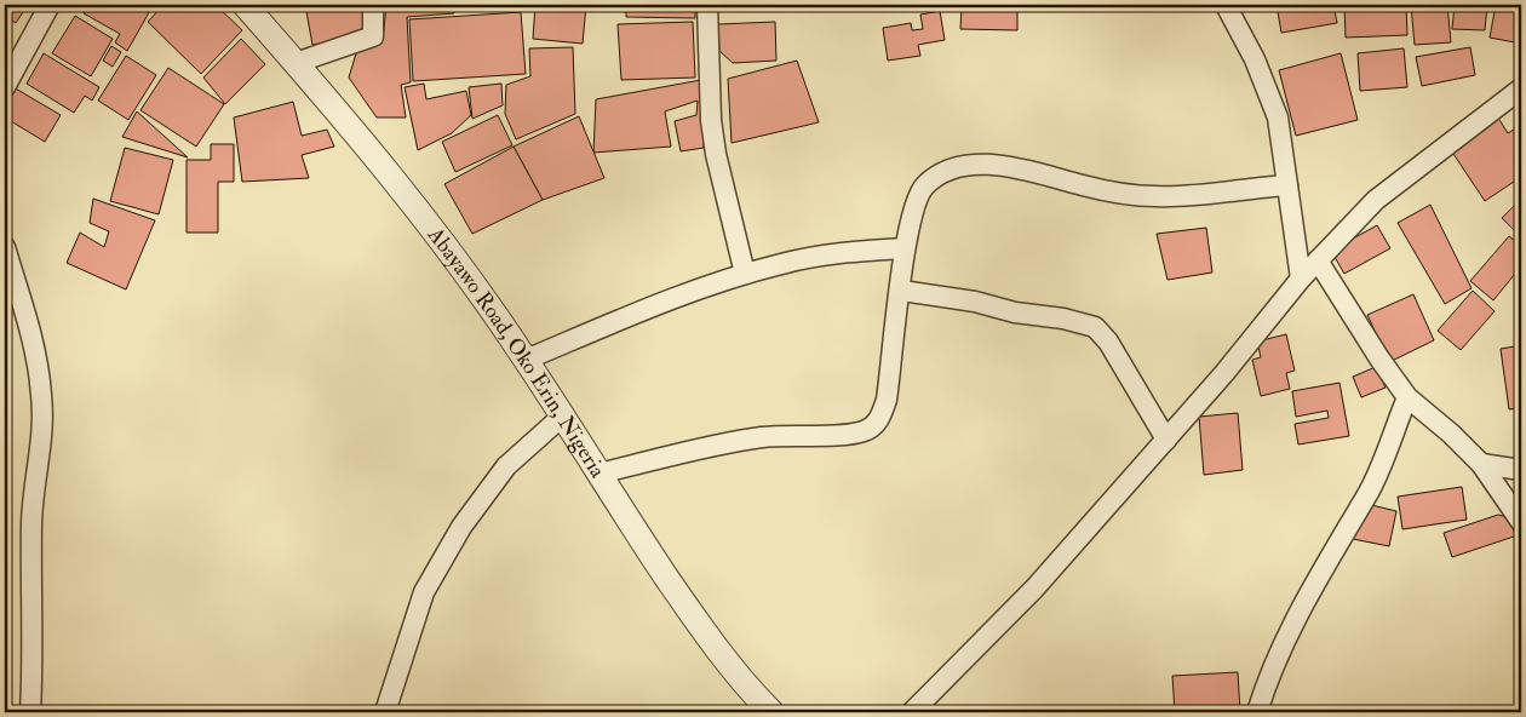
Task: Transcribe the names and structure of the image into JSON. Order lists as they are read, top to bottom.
{
  "streets": {
    "street": ["Abayawo Road, Oko Erin, Nigeria"]
  }
}
